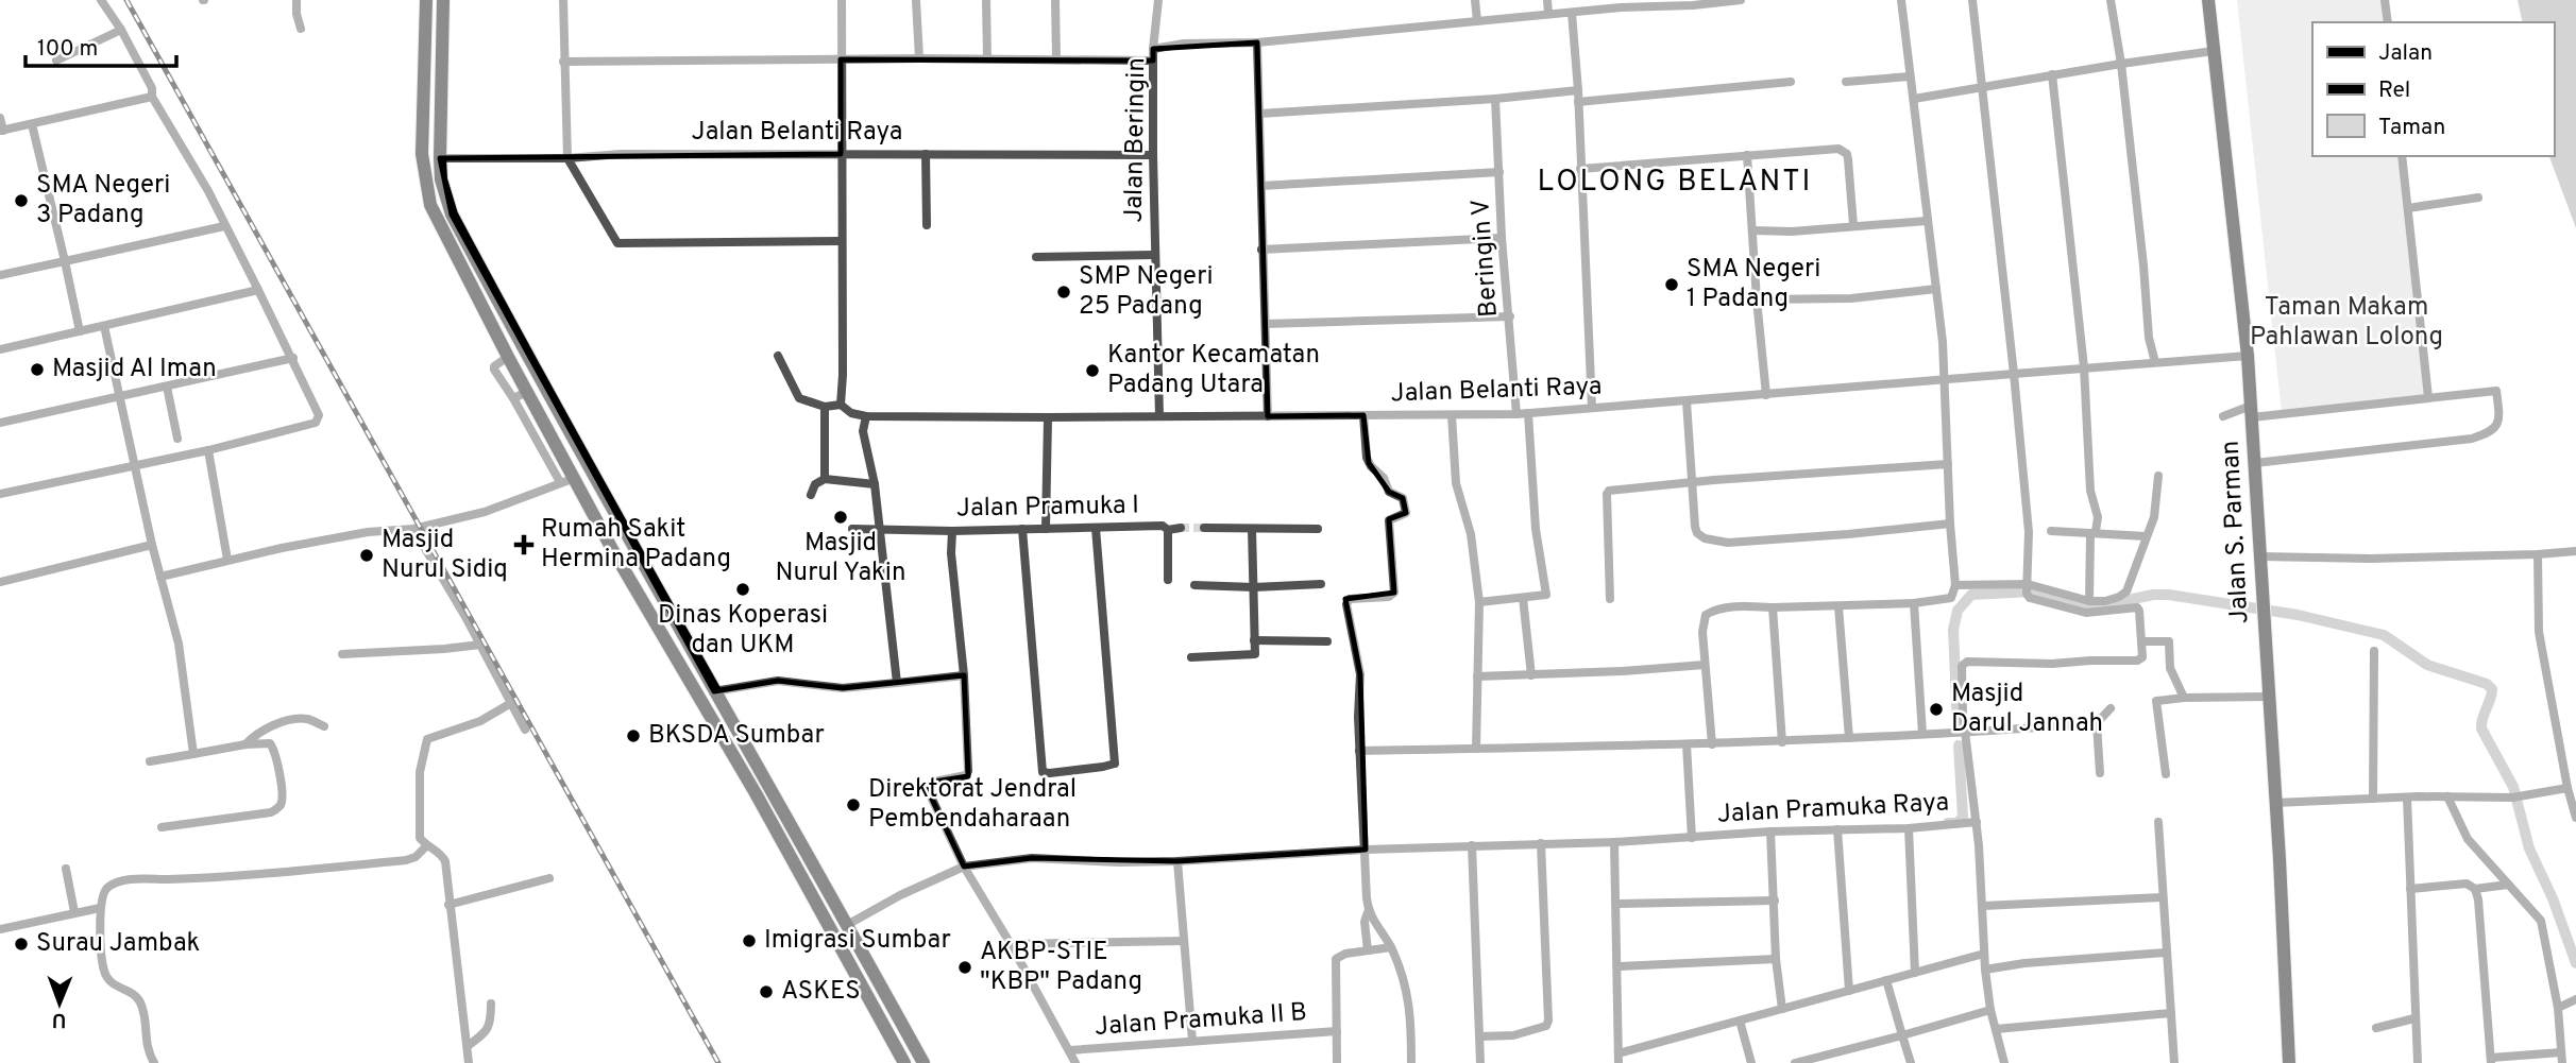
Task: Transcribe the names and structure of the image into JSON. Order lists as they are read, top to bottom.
{
  "streets": {
    "main road": ["Jalan S. Parman"],
    "street": [
      "Jalan Belanti Raya",
      "Jalan Beringin",
      "Beringin V",
      "Jalan Pramuka I",
      "Jalan Pramuka Raya",
      "Jalan Pramuka II B"
    ]
  },
  "crossings": [
    ["Jalan Belanti Raya", "Jalan Beringin"],
    ["Jalan Belanti Raya", "Beringin V"],
    ["Jalan Belanti Raya", "Jalan S. Parman"]
  ],
  "districts": ["LOLONG BELANTI"],
  "parks": ["Taman Makam Pahlawan Lolong"],
  "places": {
    "other": [
      "SMA Negeri 3 Padang",
      "SMA Negeri 1 Padang",
      "SMP Negeri 25 Padang",
      "Masjid Al Iman",
      "Kantor Kecamatan Padang Utara",
      "Masjid Nurul Yakin",
      "Masjid Nurul Sidiq",
      "Dinas Koperasi dan UKM",
      "Masjid Darul Jannah",
      "BKSDA Sumbar",
      "Direktorat Jendral Pembendaharaan",
      "Imigrasi Sumbar",
      "Surau Jambak",
      "AKBP-STIE \"KBP\" Padang",
      "ASKES"
    ],
    "health": ["Rumah Sakit Hermina Padang"]
  },
  "legend": ["Jalan", "Rel", "Taman"],
  "scale_bar": "100 m",
  "north": "bottom"
}
